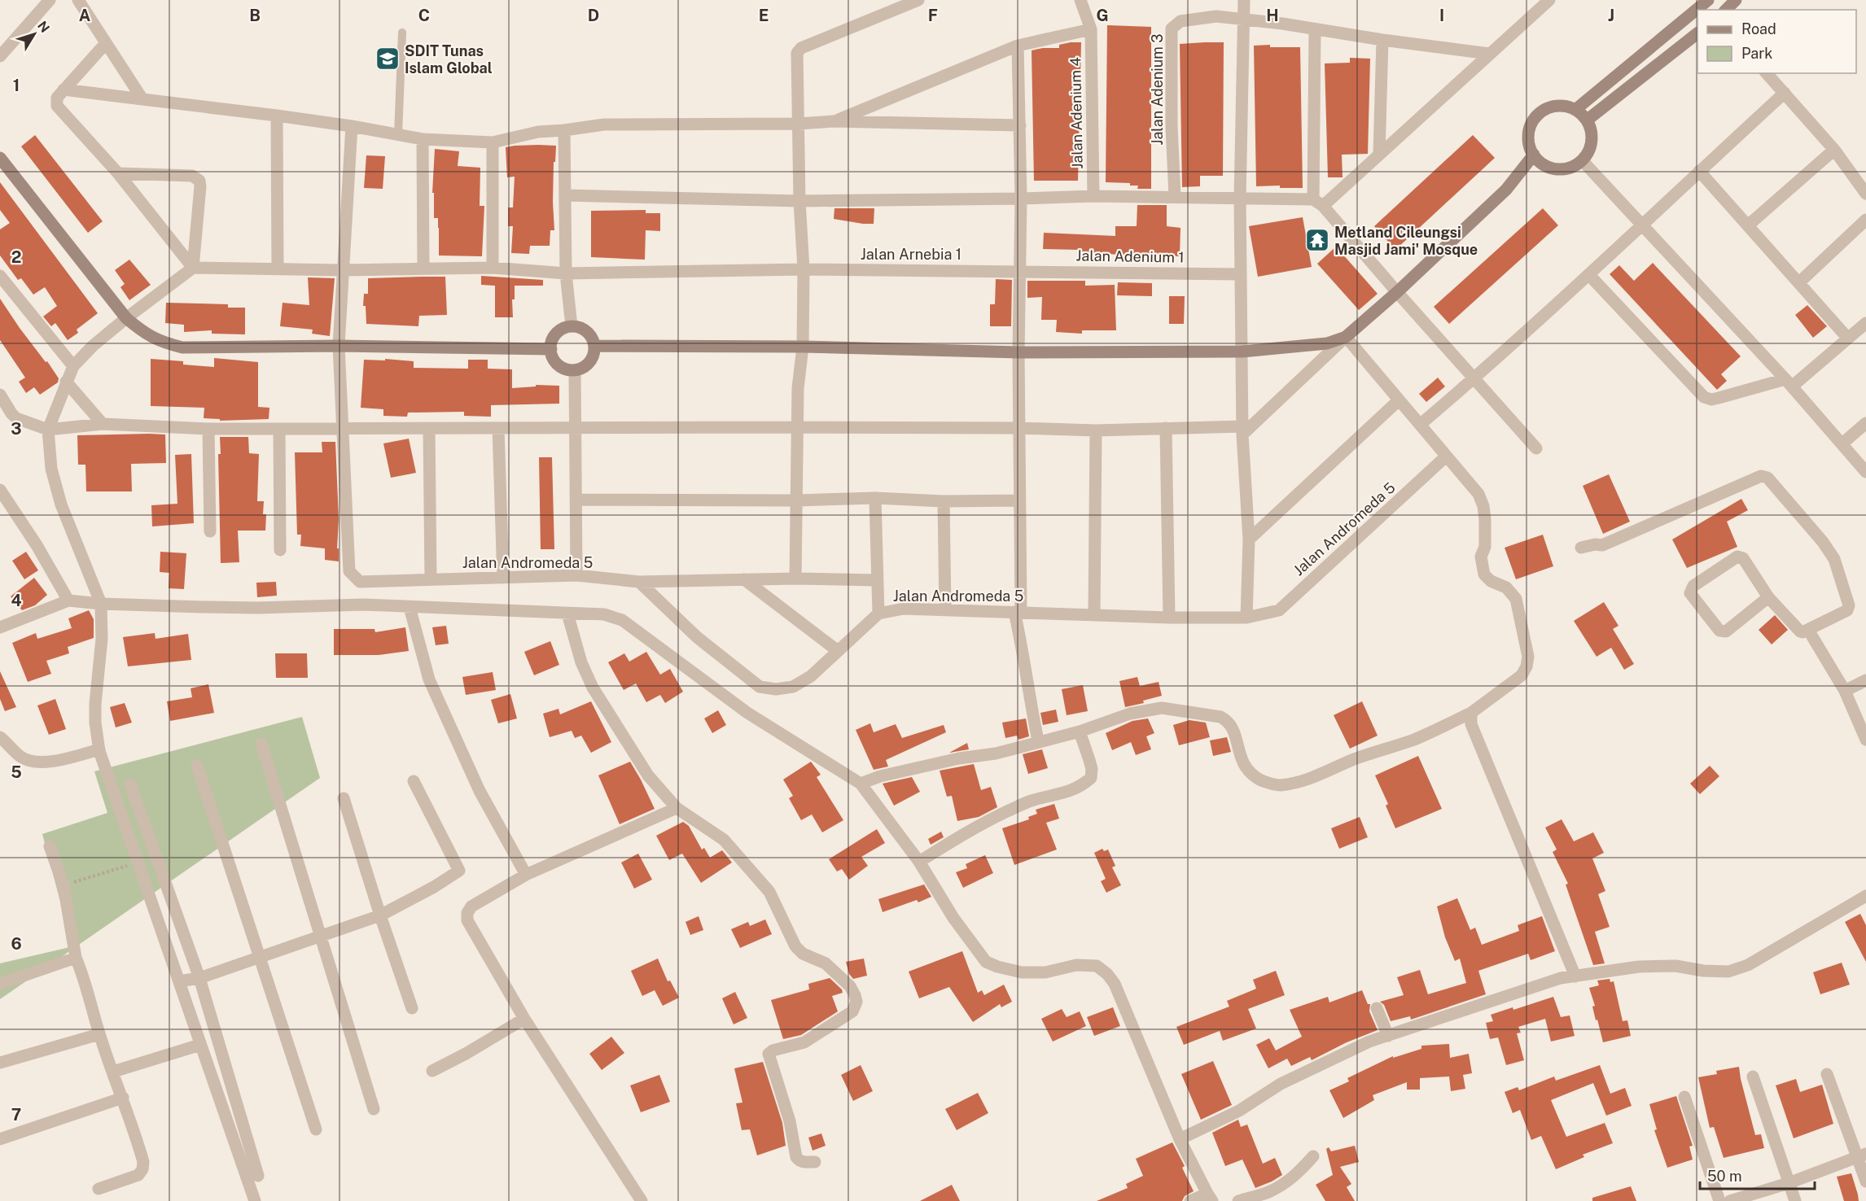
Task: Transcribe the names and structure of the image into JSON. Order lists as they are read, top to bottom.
{
  "streets": {
    "street": [
      "Jalan Adenium 3",
      "Jalan Adenium 4",
      "Jalan Arnebia 1",
      "Jalan Adenium 1",
      "Jalan Andromeda 5"
    ]
  },
  "crossings": [
    ["Jalan Arnebia 1", "Jalan Adenium 1"]
  ],
  "places": {
    "school or university": ["SDIT Tunas Islam Global"],
    "temple": ["Metland Cileungsi Masjid Jami' Mosque"]
  },
  "legend": ["Road", "Park"],
  "scale_bar": "50 m",
  "north": "top right",
  "grid": {
    "columns": [
      "A",
      "B",
      "C",
      "D",
      "E",
      "F",
      "G",
      "H",
      "I",
      "J"
    ],
    "rows": [
      "1",
      "2",
      "3",
      "4",
      "5",
      "6",
      "7"
    ]
  }
}
